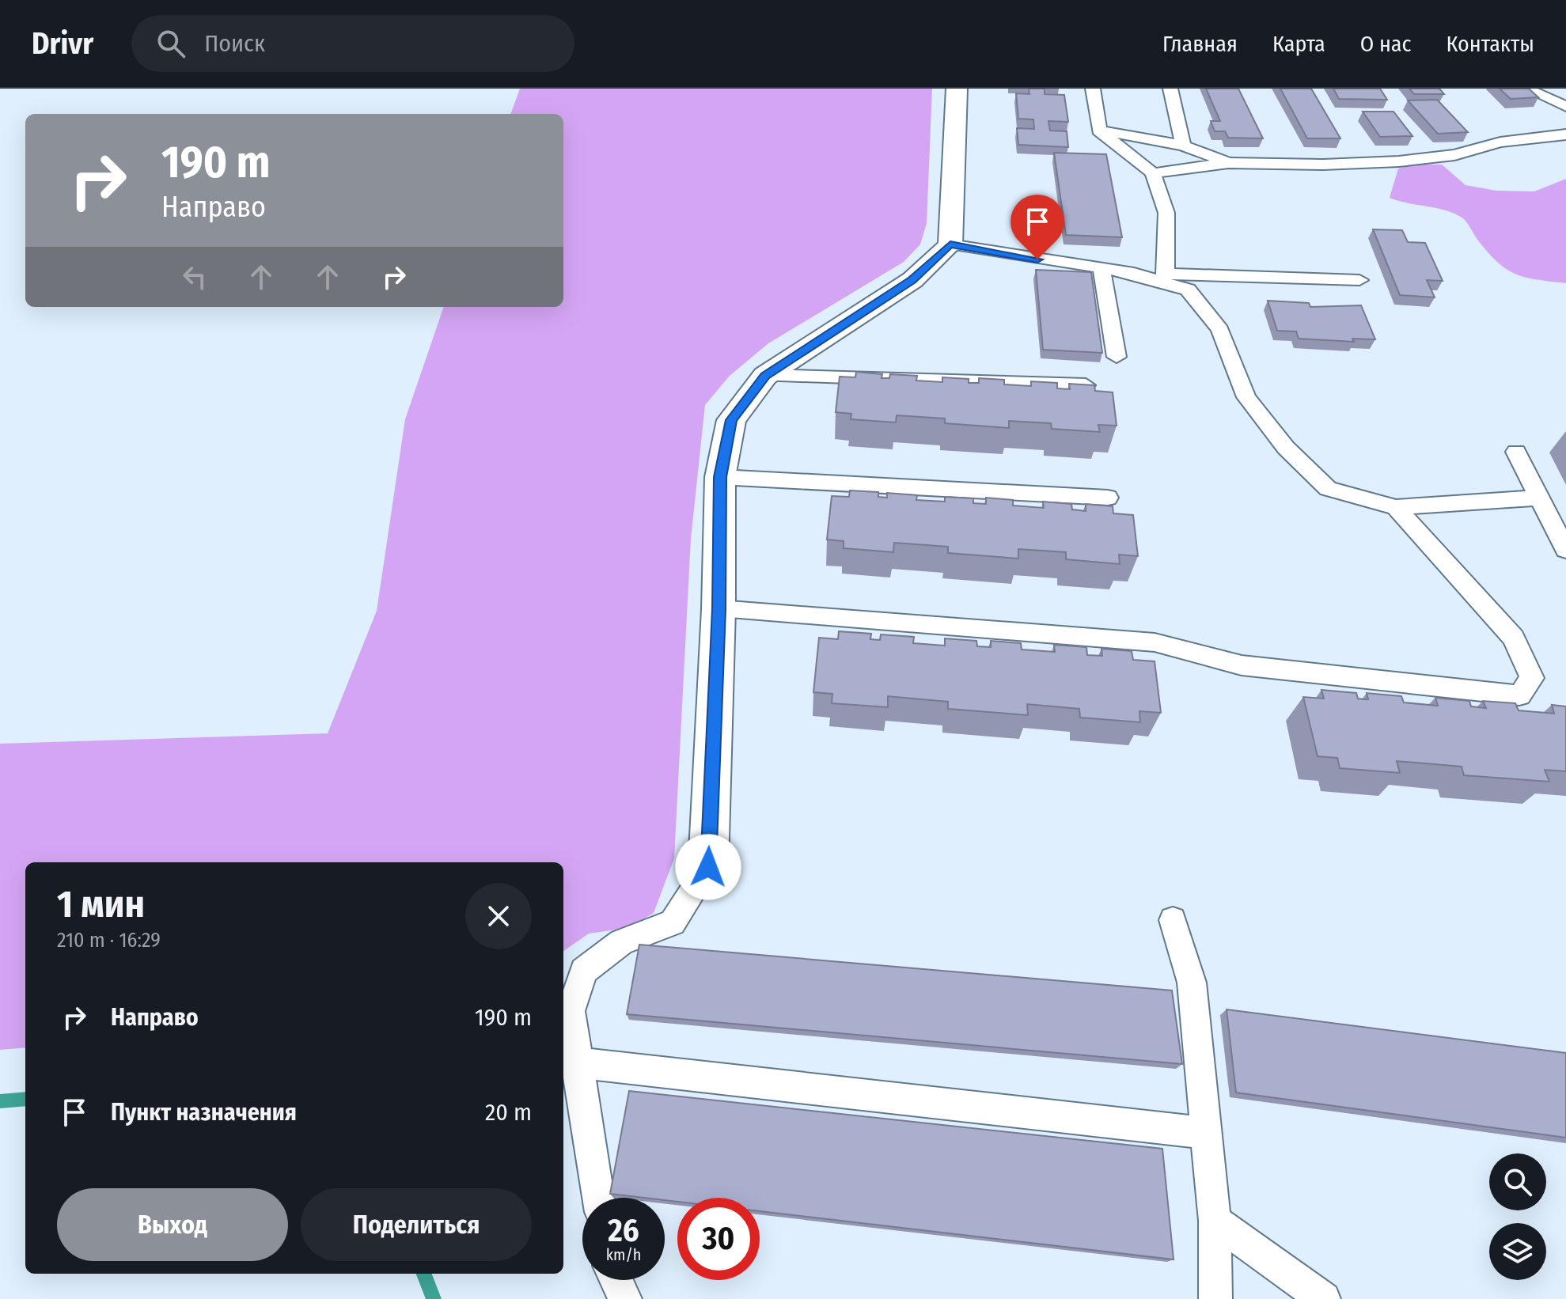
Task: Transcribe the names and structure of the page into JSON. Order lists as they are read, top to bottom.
{
  "page": {
    "header": "Drivr",
    "search": "Поиск",
    "nav": [
      "Главная",
      "Карта",
      "О нас",
      "Контакты"
    ],
    "turn": ["190 m", "Направо"],
    "heading": ["1 мин", "210 m · 16:29"],
    "list": [
      {
        "name": "Направо",
        "value": "190 m"
      },
      {
        "name": "Пункт назначения",
        "value": "20 m"
      }
    ],
    "buttons": ["Выход", "Поделиться"],
    "speed": "26 km/h",
    "limit": "30"
  }
}
